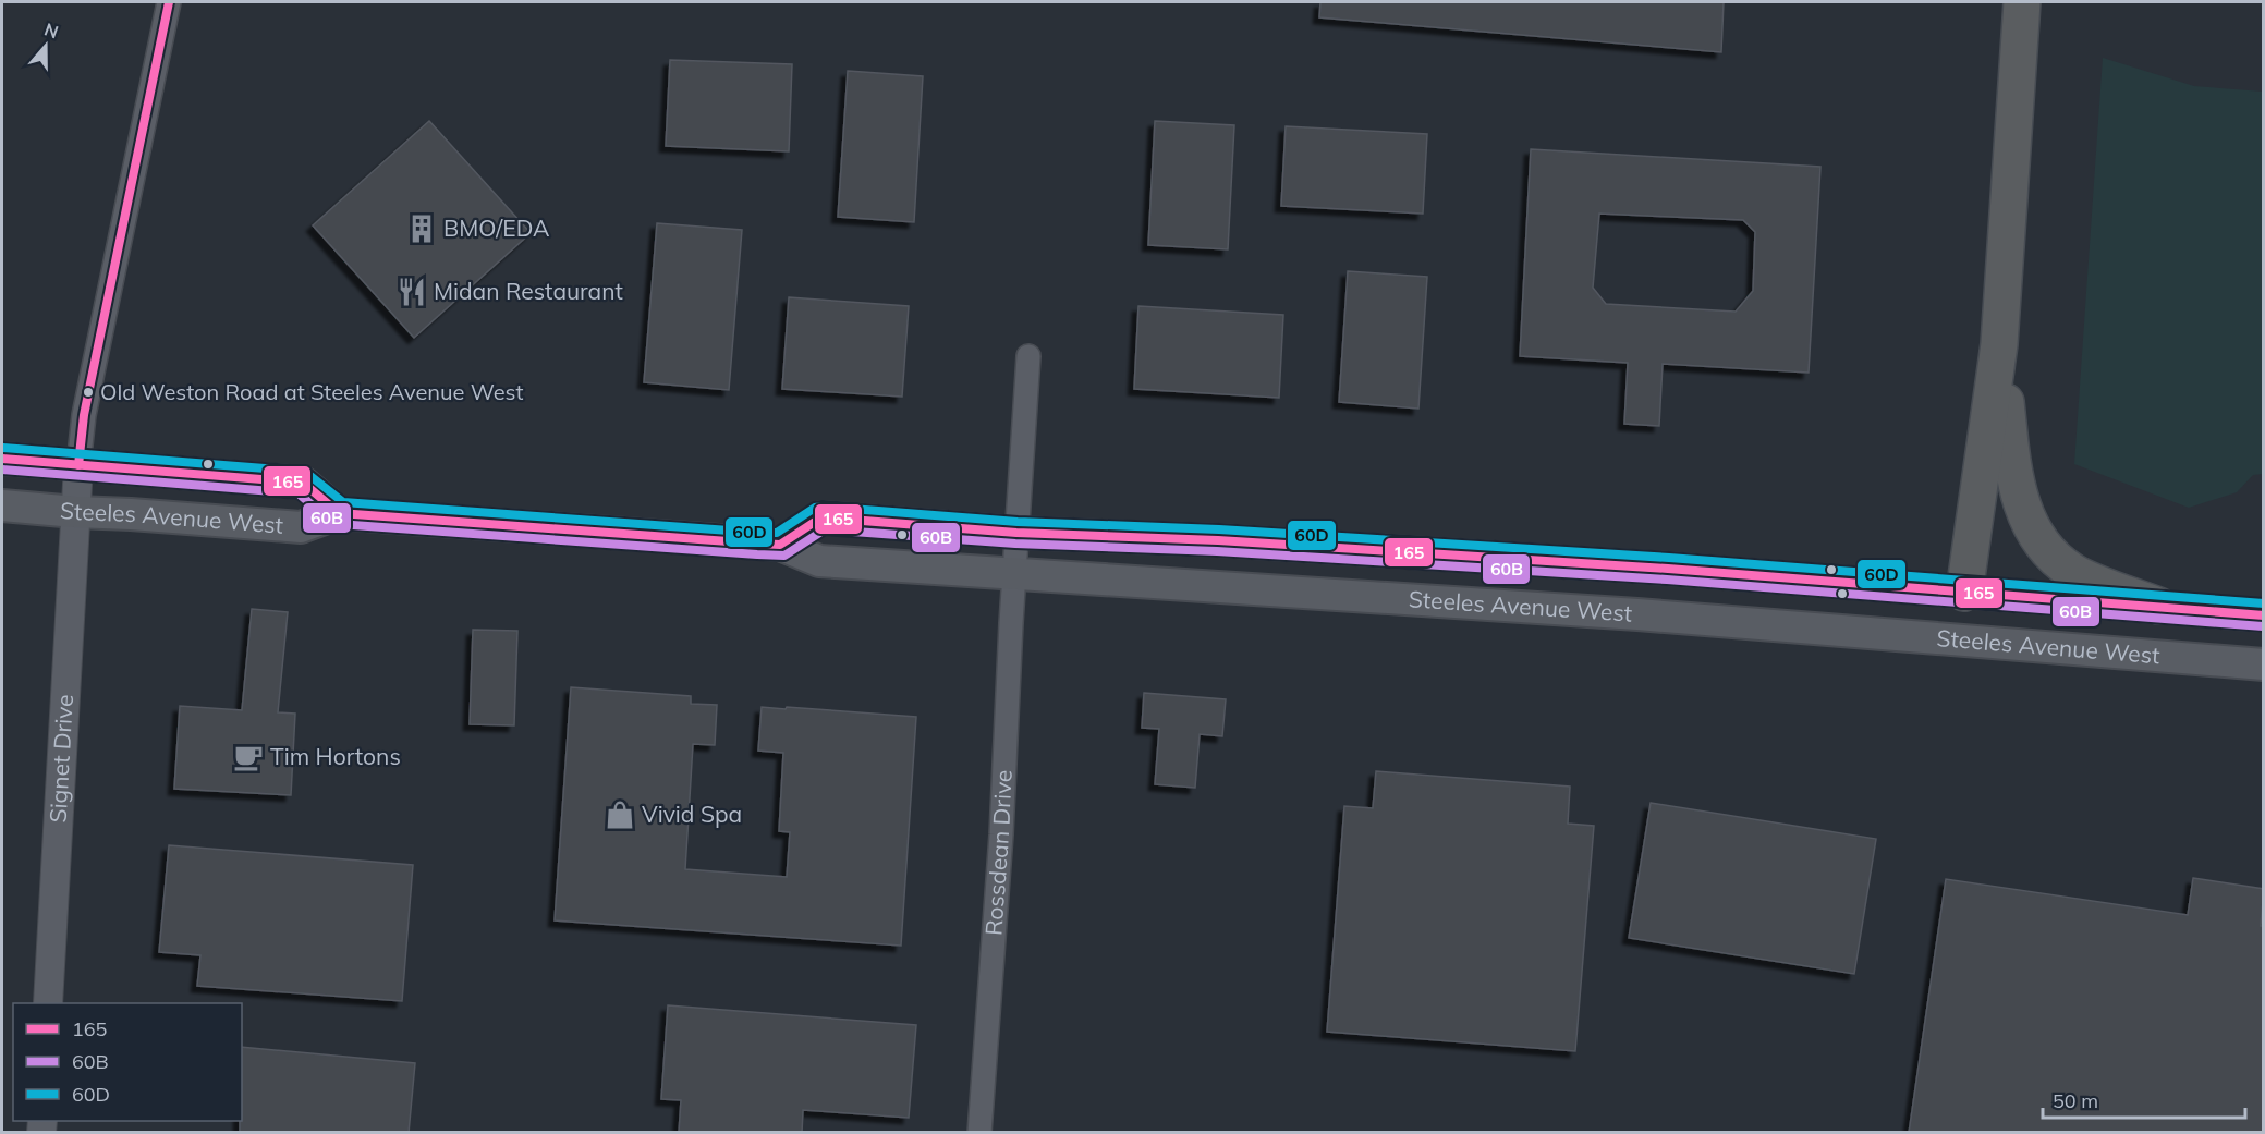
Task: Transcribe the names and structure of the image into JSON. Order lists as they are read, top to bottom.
{
  "streets": {
    "main road": ["Steeles Avenue West"],
    "street": ["Signet Drive", "Rossdean Drive"]
  },
  "crossings": [
    ["Steeles Avenue West", "Signet Drive"],
    ["Steeles Avenue West", "Rossdean Drive"]
  ],
  "places": {
    "building": ["BMO/EDA"],
    "restaurant": ["Midan Restaurant"],
    "other": ["Old Weston Road at Steeles Avenue West"],
    "cafe": ["Tim Hortons"],
    "shop": ["Vivid Spa"]
  },
  "lines": ["transit line 165", "transit line 60D", "transit line 60B"],
  "legend": ["165", "60B", "60D"],
  "scale_bar": "50 m",
  "north": "top"
}
